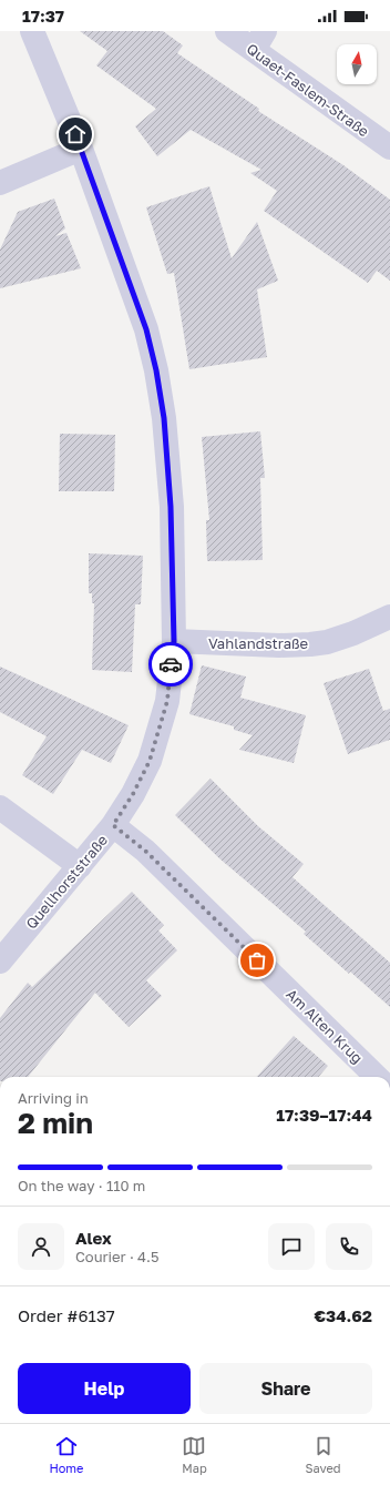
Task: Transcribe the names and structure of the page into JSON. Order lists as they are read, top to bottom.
{
  "streets": {
    "street": [
      "Quaet-Faslem-Straße",
      "Vahlandstraße",
      "Quellhorststraße",
      "Am Alten Krug"
    ]
  },
  "crossings": [
    ["Vahlandstraße", "Quellhorststraße"],
    ["Quellhorststraße", "Am Alten Krug"]
  ],
  "north": "top",
  "page": {
    "status": "17:37",
    "heading": ["2 min", "Arriving in", "17:39–17:44"],
    "panel": [
      "Alex",
      "Courier · 4.5",
      "Order #6137",
      "€34.62"
    ],
    "bar": "On the way · 110 m",
    "buttons": ["Help", "Share"],
    "tabs": ["Home", "Map", "Saved"]
  }
}
